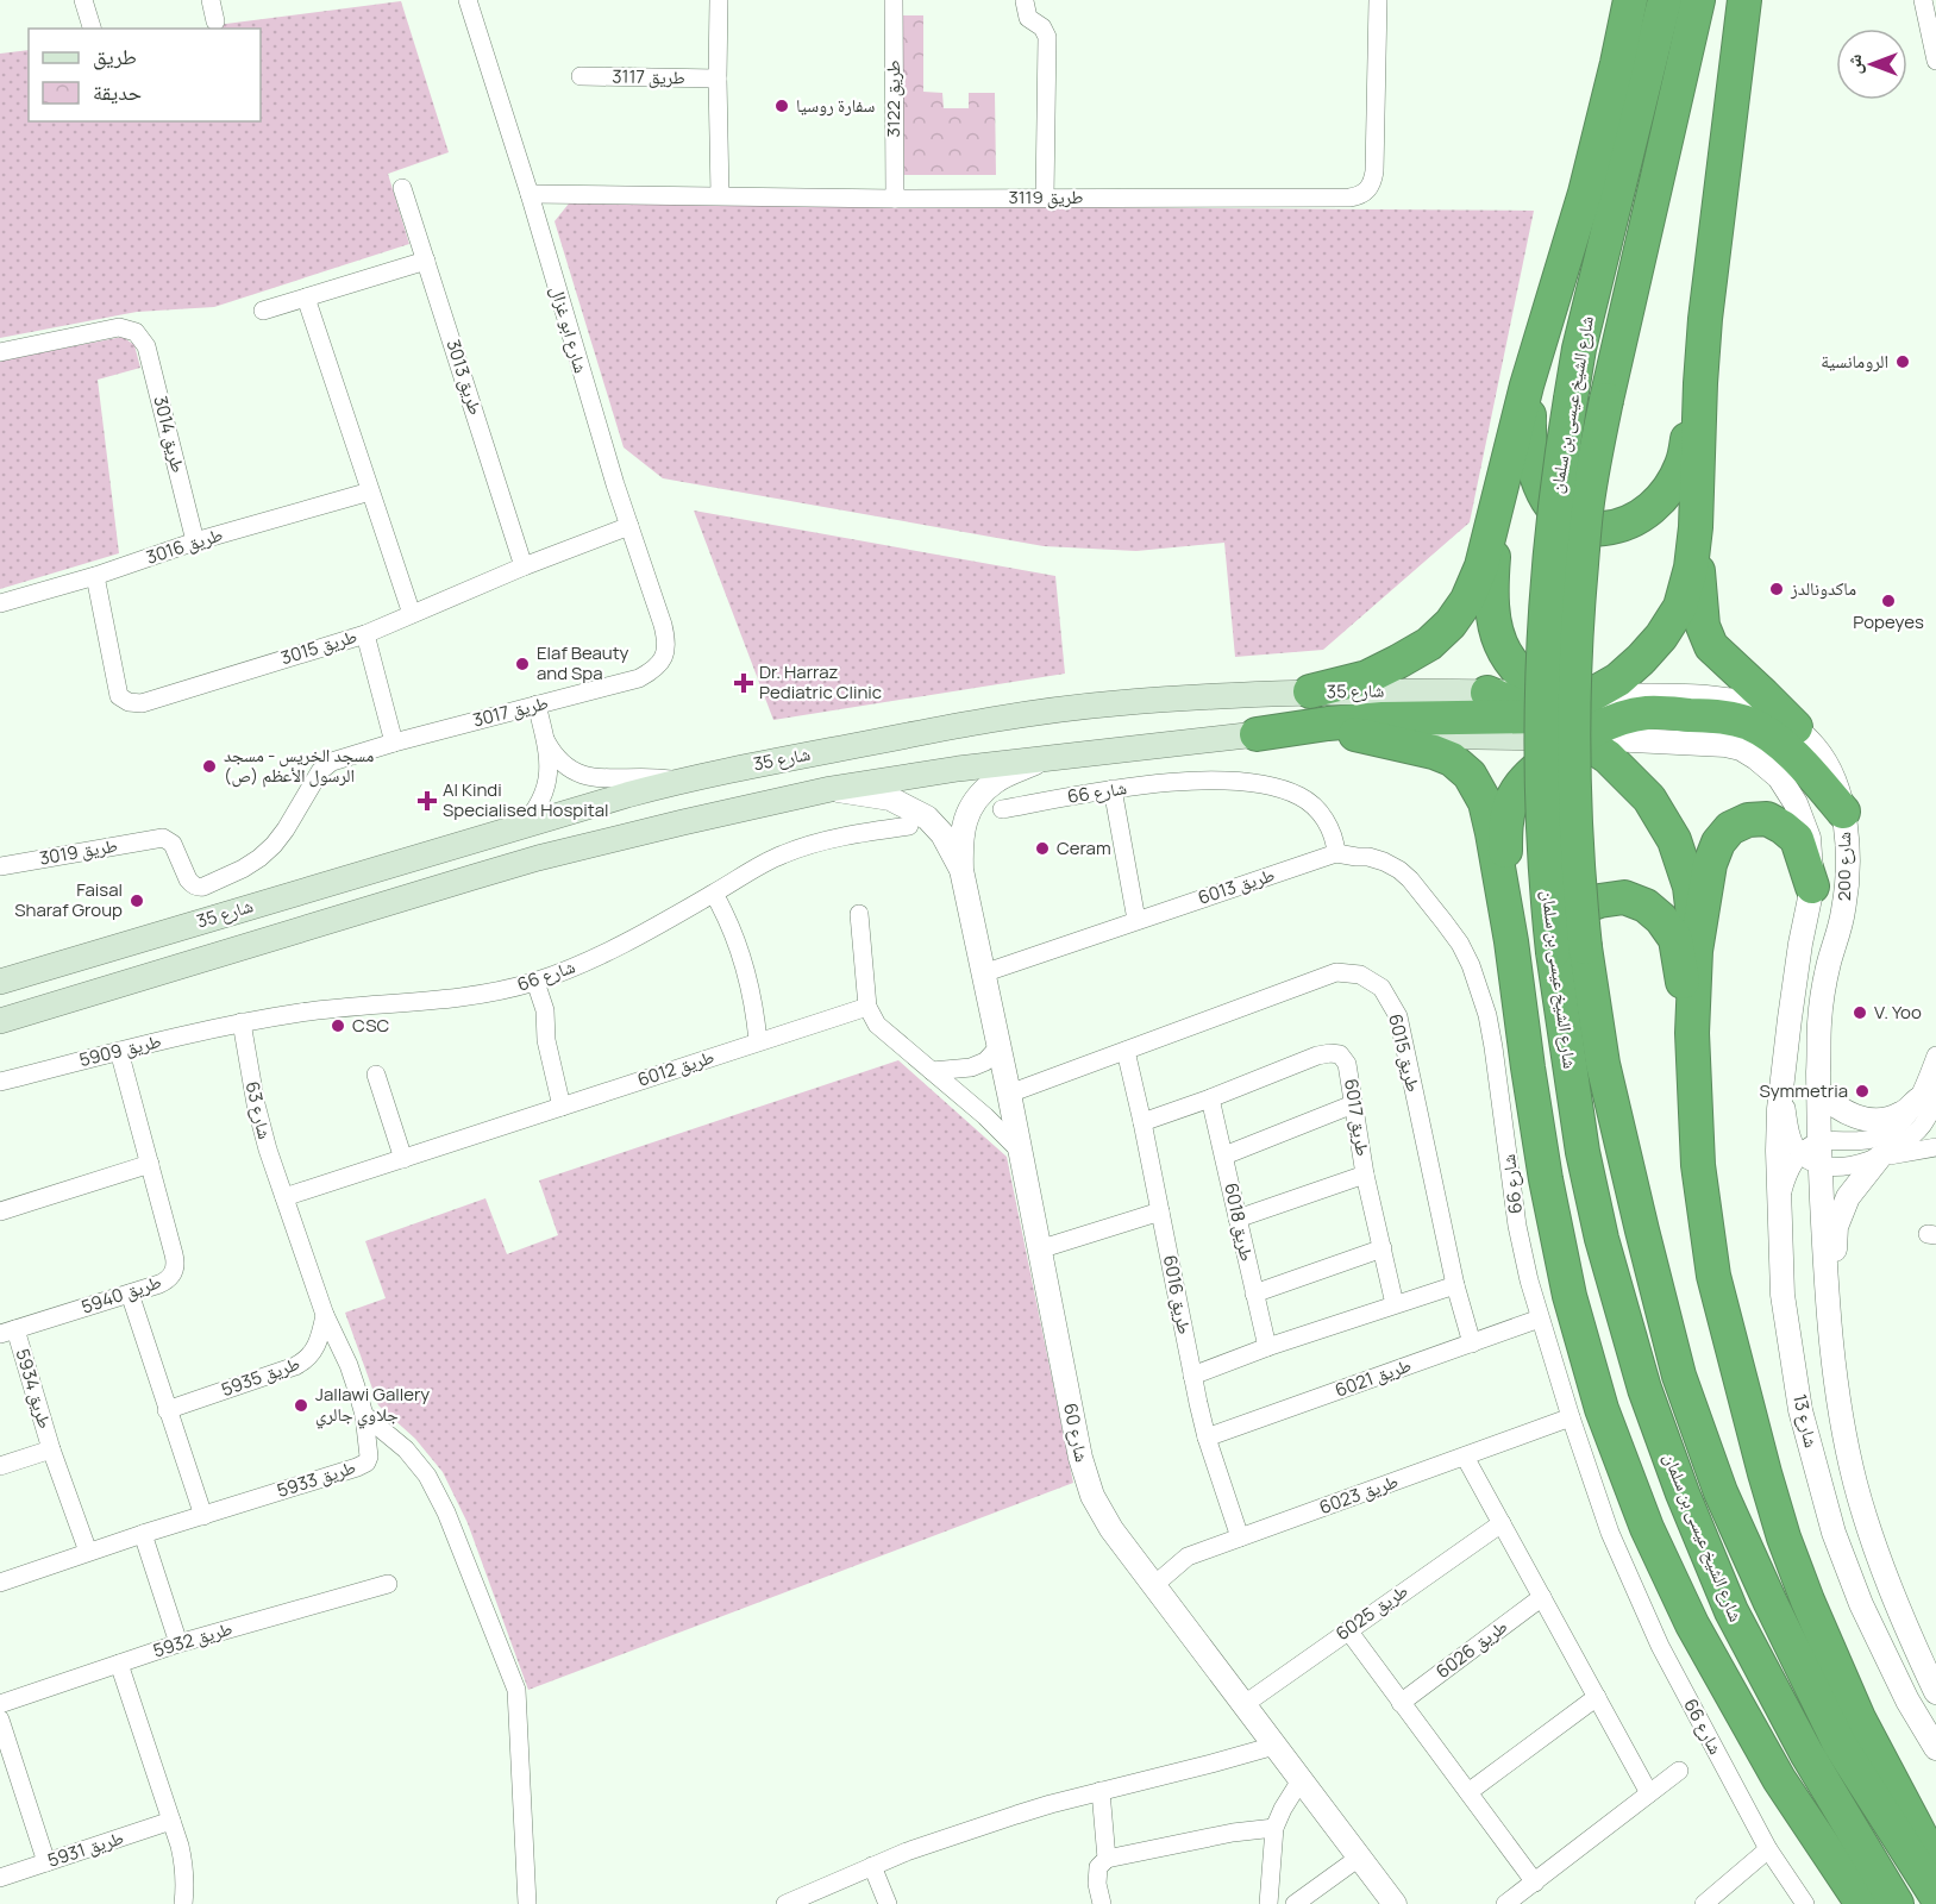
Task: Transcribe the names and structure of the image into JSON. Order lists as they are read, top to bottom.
{
  "streets": {
    "highway": ["شارع الشيخ عيسى بن سلمان"],
    "main road": ["شارع 35"],
    "street": [
      "طريق 3117",
      "طريق 3122",
      "طريق 3119",
      "شارع ابو غزال",
      "طريق 3013",
      "طريق 3014",
      "طريق 3016",
      "طريق 3015",
      "طريق 3017",
      "شارع 66",
      "طريق 3019",
      "شارع 200",
      "طريق 6013",
      "طريق 5909",
      "طريق 6015",
      "طريق 6012",
      "شارع 63",
      "طريق 6017",
      "طريق 6018",
      "طريق 5940",
      "طريق 6016",
      "طريق 5935",
      "طريق 6021",
      "طريق 5934",
      "شارع 13",
      "شارع 60",
      "طريق 5933",
      "طريق 6023",
      "طريق 6025",
      "طريق 5932",
      "طريق 6026",
      "طريق 5931"
    ]
  },
  "crossings": [
    ["طريق 3122", "طريق 3119"],
    ["طريق 3119", "شارع ابو غزال"],
    ["شارع ابو غزال", "طريق 3015"],
    ["شارع ابو غزال", "طريق 3017"],
    ["طريق 3013", "طريق 3015"],
    ["طريق 3014", "طريق 3016"],
    ["طريق 3016", "طريق 3015"],
    ["شارع 35", "شارع 200"],
    ["طريق 3017", "طريق 3019"],
    ["شارع 66", "طريق 6013"],
    ["شارع 66", "طريق 5909"],
    ["شارع 66", "شارع 63"],
    ["شارع 66", "طريق 6021"],
    ["شارع 66", "طريق 6023"],
    ["شارع 200", "شارع 13"],
    ["طريق 6013", "شارع 60"],
    ["طريق 5909", "شارع 63"],
    ["طريق 5909", "طريق 5940"],
    ["طريق 6015", "طريق 6016"],
    ["طريق 6015", "طريق 6021"],
    ["طريق 6015", "شارع 60"],
    ["طريق 6012", "شارع 63"],
    ["طريق 6012", "طريق 5933"],
    ["شارع 63", "طريق 5933"],
    ["طريق 6017", "طريق 6018"],
    ["طريق 6017", "طريق 6016"],
    ["طريق 5940", "طريق 5934"],
    ["طريق 6016", "طريق 6021"],
    ["طريق 6016", "طريق 6023"],
    ["طريق 5935", "طريق 5933"],
    ["طريق 5934", "طريق 5933"],
    ["شارع 60", "طريق 6023"],
    ["شارع 60", "طريق 6025"]
  ],
  "places": {
    "other": [
      "سفارة روسيا",
      "الرومانسية",
      "ماكدونالدز",
      "Popeyes",
      "Elaf Beauty and Spa",
      "مسجد الخريس - مسجد الرسول الأعظم (ص)",
      "Ceram",
      "Faisal Sharaf Group",
      "V. Yoo",
      "CSC",
      "Symmetria",
      "Jallawi Gallery جلاوي جالري"
    ],
    "health": ["Dr. Harraz Pediatric Clinic", "Al Kindi Specialised Hospital"]
  },
  "legend": ["طريق", "حديقة"],
  "north": "left"
}
